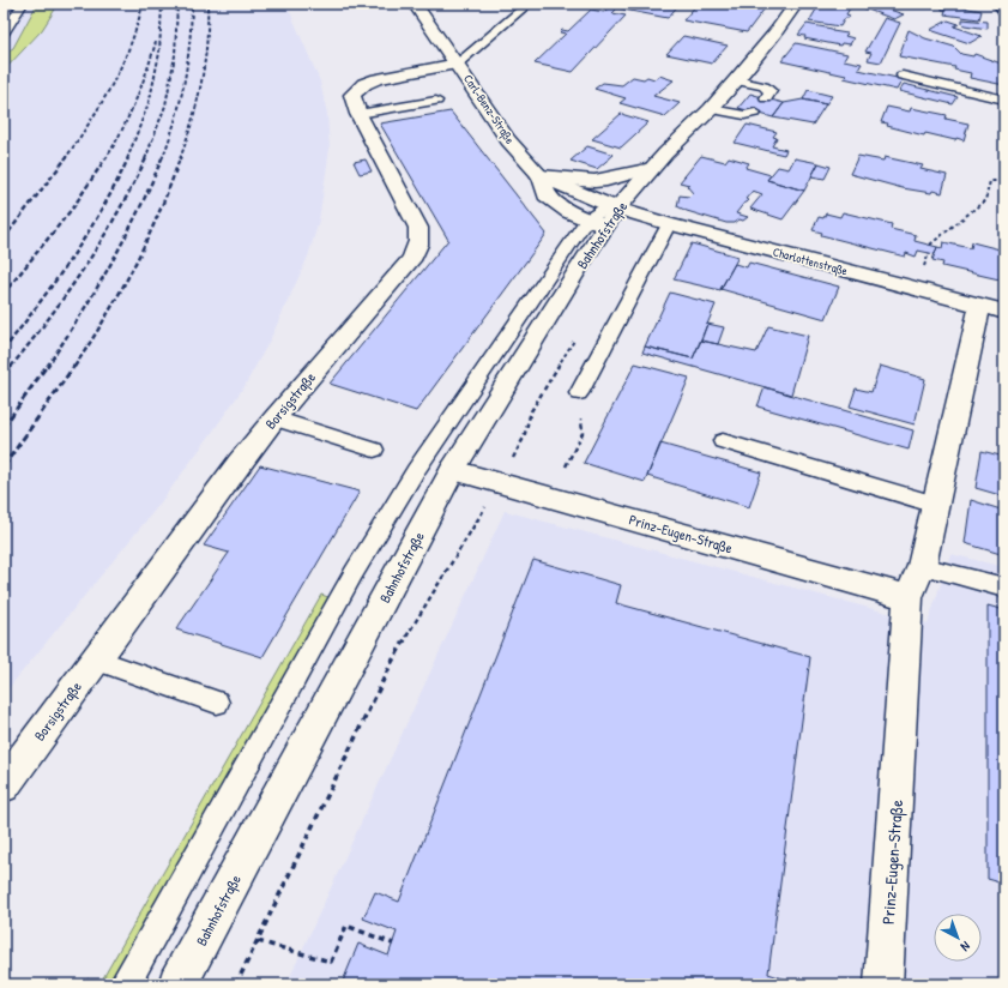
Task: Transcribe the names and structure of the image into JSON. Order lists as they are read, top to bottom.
{
  "streets": {
    "street": [
      "Carl-Benz-Straße",
      "Bahnhofstraße",
      "Charlottenstraße",
      "Borsigstraße",
      "Prinz-Eugen-Straße"
    ]
  },
  "crossings": [
    ["Carl-Benz-Straße", "Bahnhofstraße"],
    ["Carl-Benz-Straße", "Charlottenstraße"],
    ["Carl-Benz-Straße", "Borsigstraße"],
    ["Bahnhofstraße", "Charlottenstraße"],
    ["Bahnhofstraße", "Prinz-Eugen-Straße"],
    ["Charlottenstraße", "Prinz-Eugen-Straße"]
  ],
  "north": "bottom right"
}
